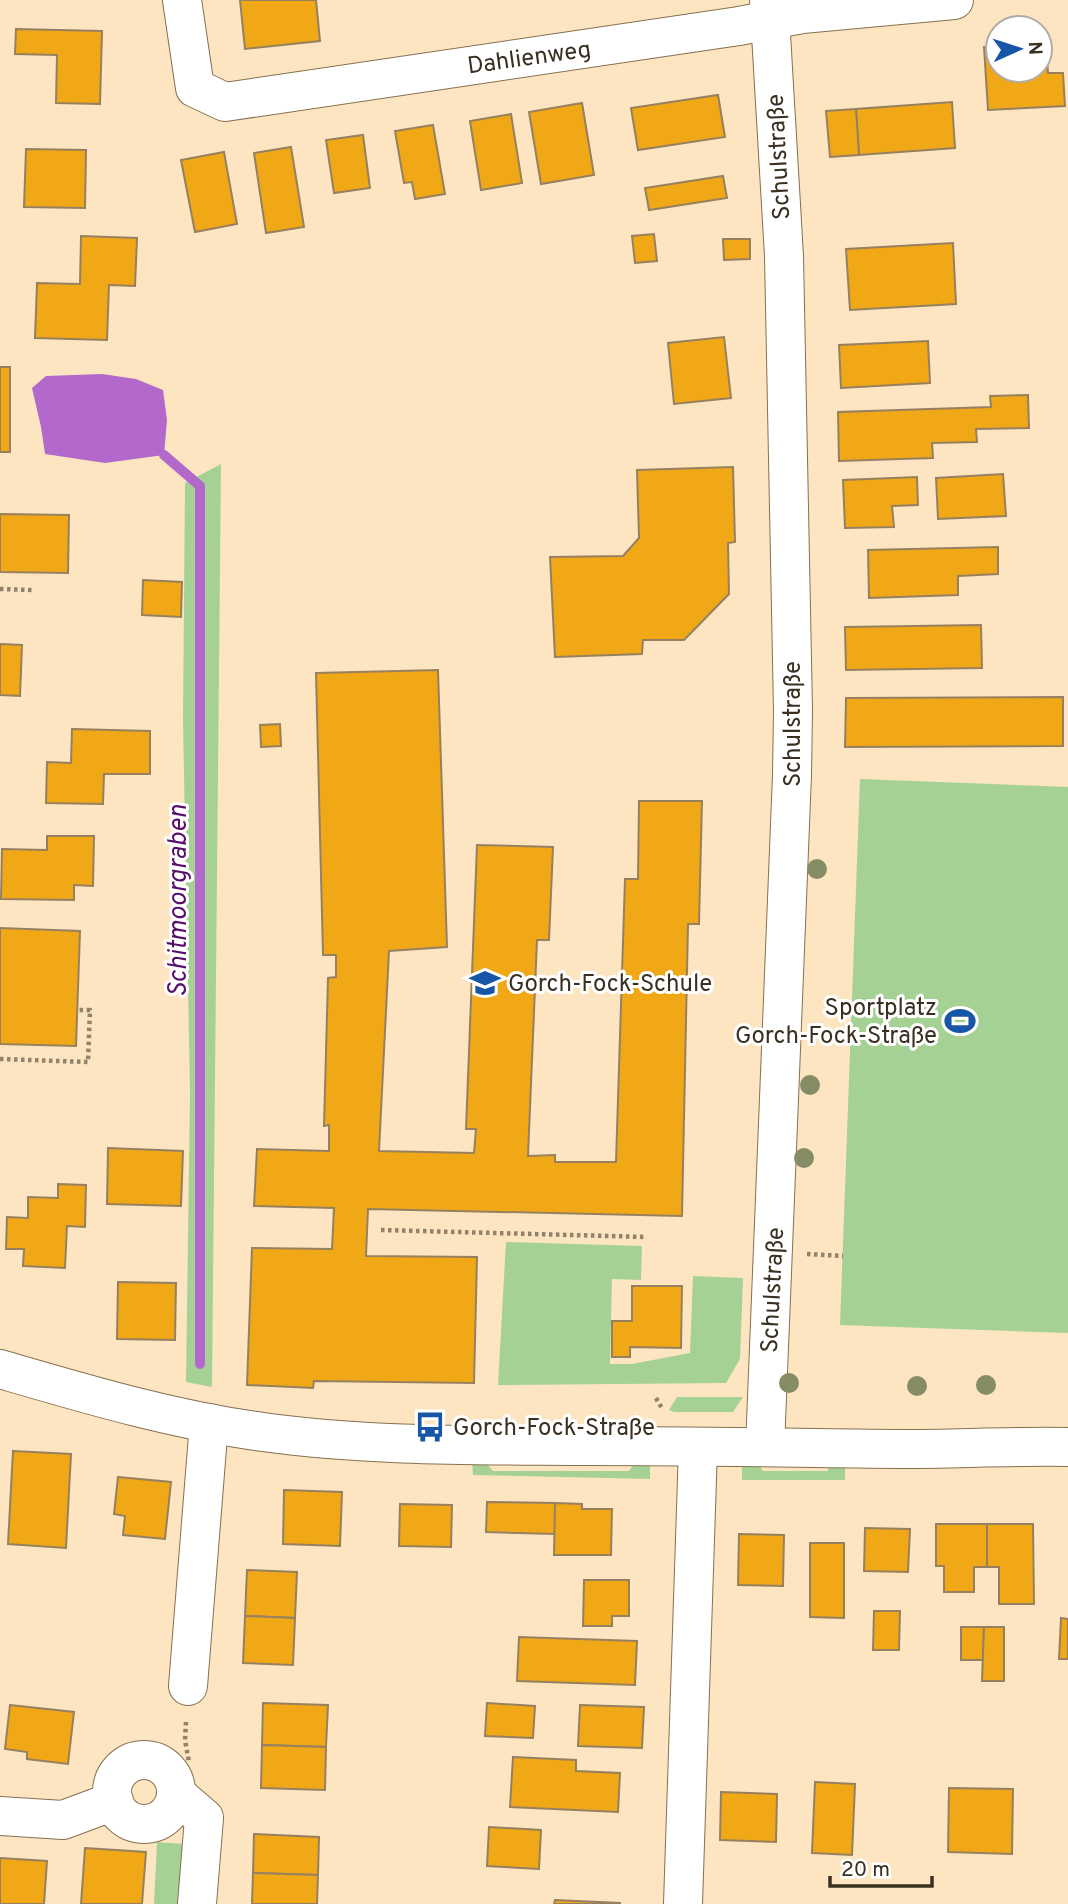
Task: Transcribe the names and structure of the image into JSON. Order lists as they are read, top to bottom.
{
  "streets": {
    "street": ["Dahlienweg", "Schulstraße"]
  },
  "crossings": [
    ["Dahlienweg", "Schulstraße"]
  ],
  "water": ["Schitmoorgraben"],
  "places": {
    "school or university": ["Gorch-Fock-Schule"],
    "sports": ["Sportplatz Gorch-Fock-Straße"],
    "bus stop": ["Gorch-Fock-Straße"]
  },
  "scale_bar": "20 m",
  "north": "right"
}
